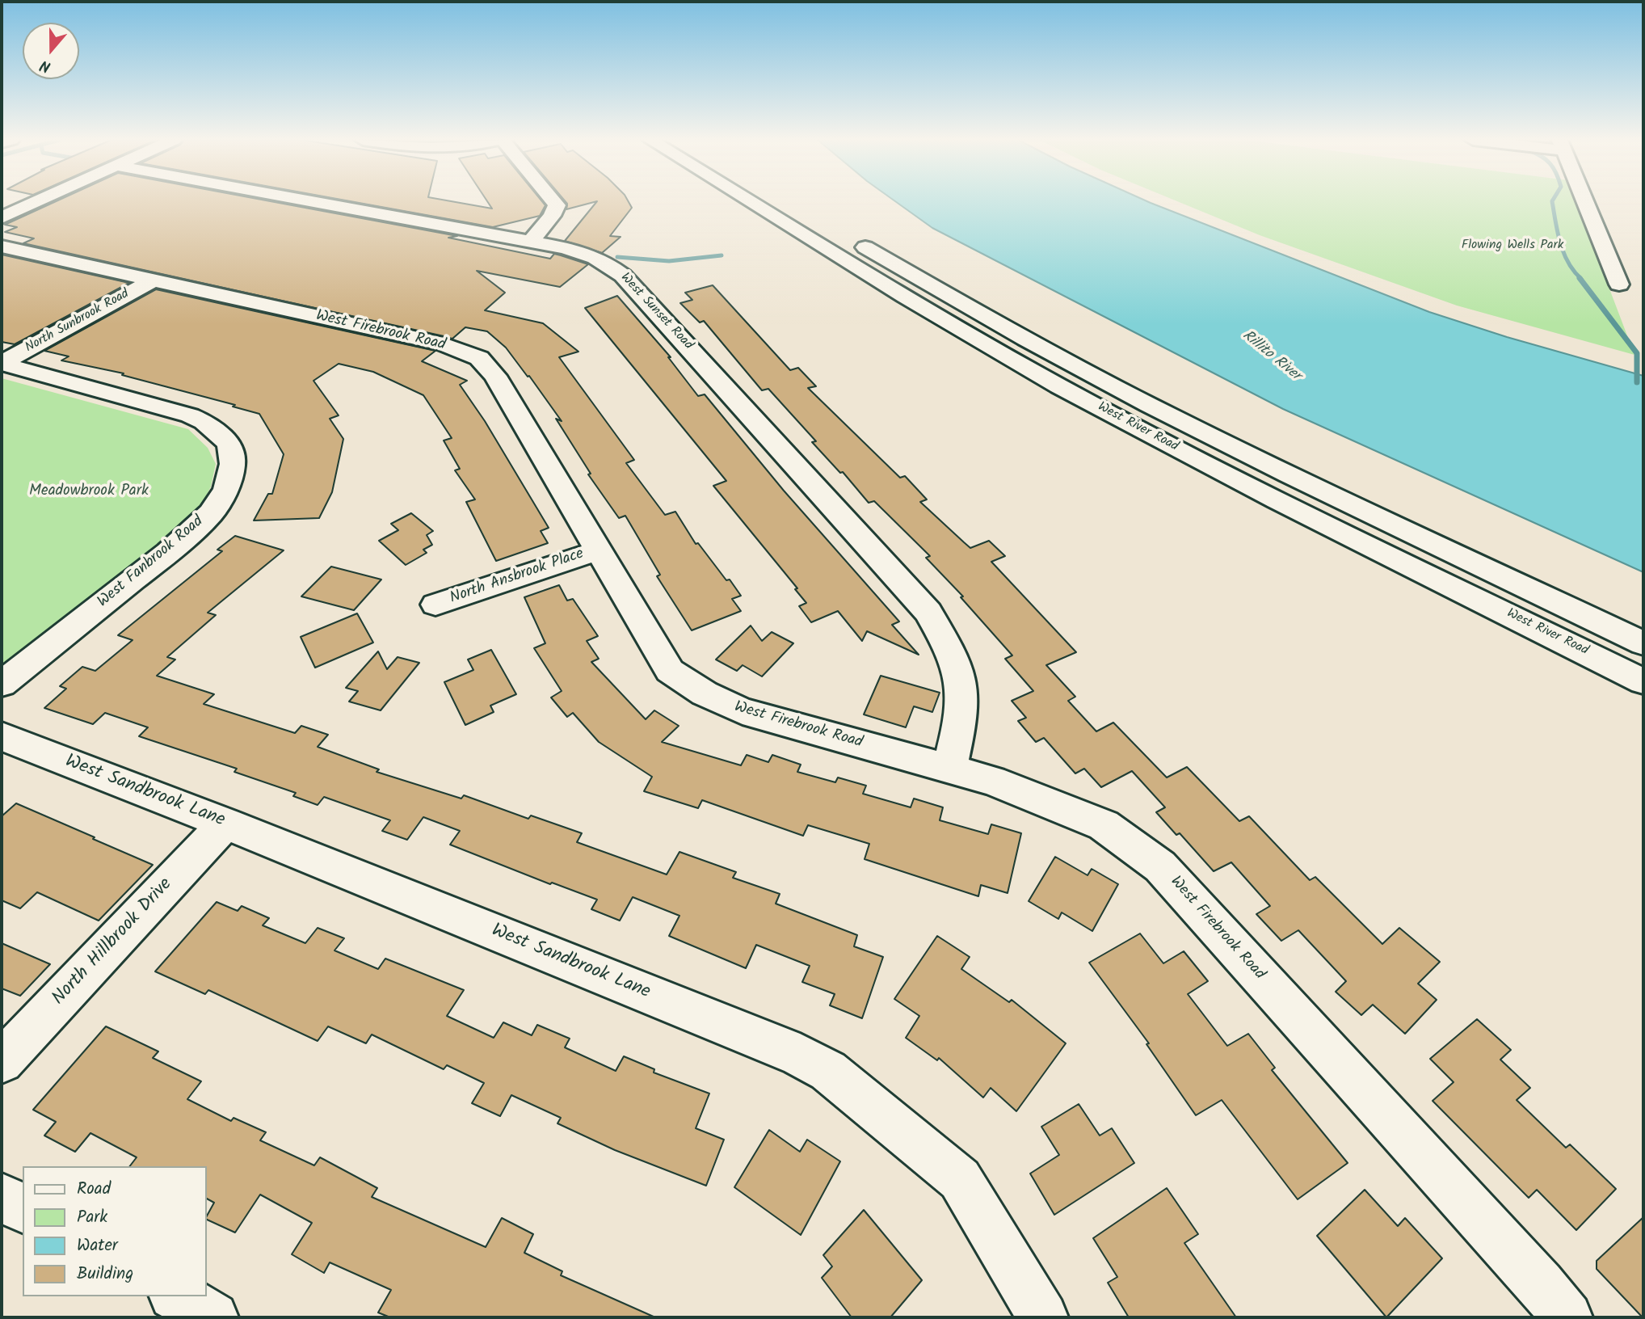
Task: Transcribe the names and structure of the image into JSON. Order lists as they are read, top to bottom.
{
  "streets": {
    "street": [
      "West Sunset Road",
      "North Sunbrook Road",
      "West Firebrook Road",
      "West River Road",
      "West Fanbrook Road",
      "North Ansbrook Place",
      "West Sandbrook Lane",
      "North Hillbrook Drive"
    ]
  },
  "crossings": [
    ["West Sunset Road", "West Firebrook Road"],
    ["North Sunbrook Road", "West Firebrook Road"],
    ["North Sunbrook Road", "West Fanbrook Road"],
    ["West Firebrook Road", "North Ansbrook Place"],
    ["West Sandbrook Lane", "North Hillbrook Drive"]
  ],
  "water": ["Rillito River"],
  "parks": ["Flowing Wells Park", "Meadowbrook Park"],
  "legend": [
    "Road",
    "Park",
    "Water",
    "Building"
  ],
  "north": "bottom"
}
